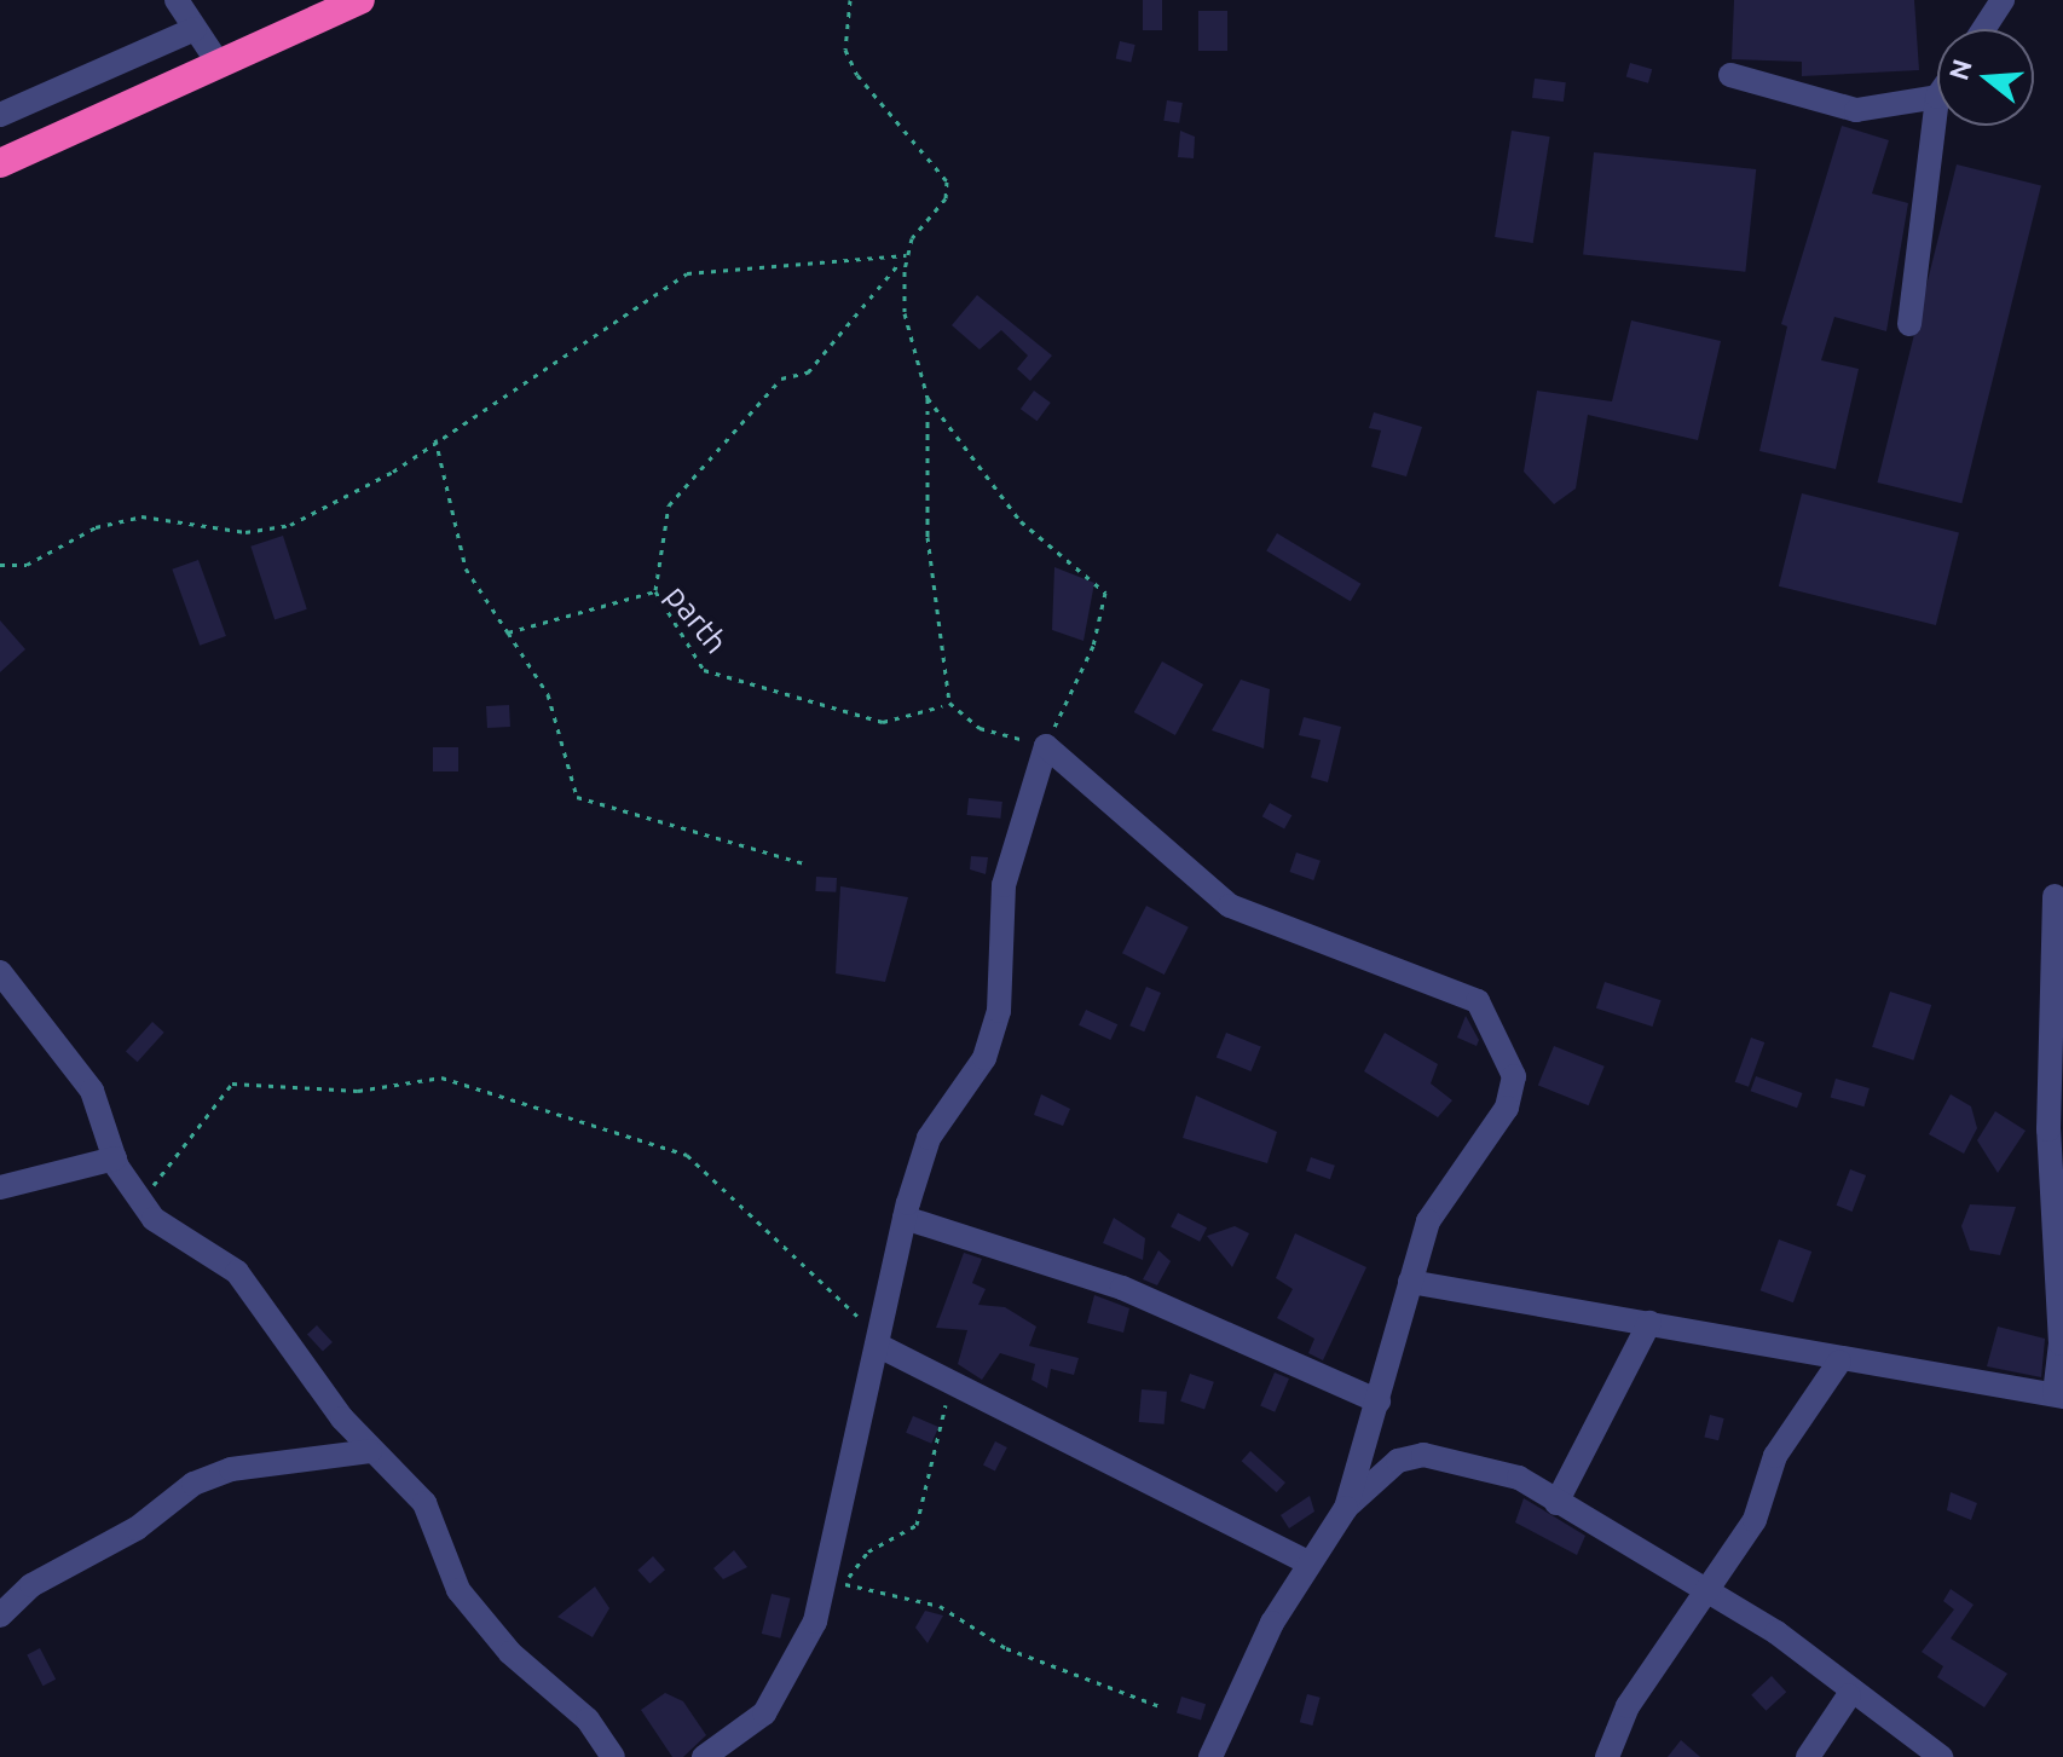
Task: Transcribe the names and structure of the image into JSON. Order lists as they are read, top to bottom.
{
  "streets": {
    "path": ["parth"]
  },
  "north": "left"
}
